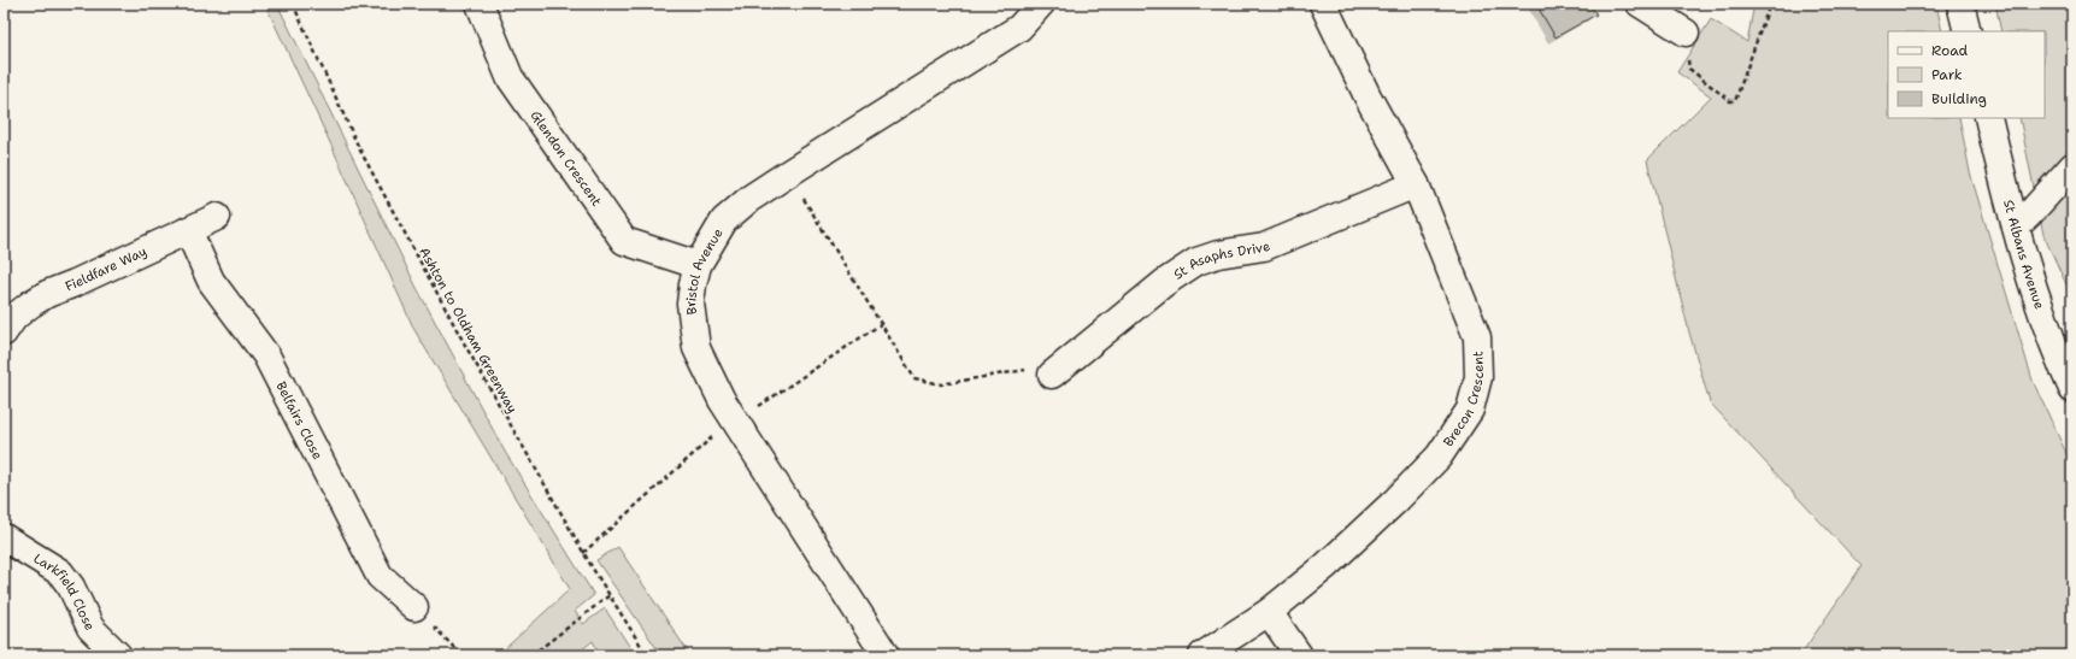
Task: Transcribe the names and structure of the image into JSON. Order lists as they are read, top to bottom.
{
  "streets": {
    "street": [
      "Glendon Crescent",
      "St Albans Avenue",
      "St Asaphs Drive",
      "Fieldfare Way",
      "Bristol Avenue",
      "Brecon Crescent",
      "Belfairs Close",
      "Larkfield Close"
    ],
    "path": ["Ashton to Oldham Greenway"]
  },
  "crossings": [
    ["Glendon Crescent", "Bristol Avenue"],
    ["St Asaphs Drive", "Brecon Crescent"],
    ["Fieldfare Way", "Belfairs Close"]
  ],
  "legend": ["Road", "Park", "Building"]
}
